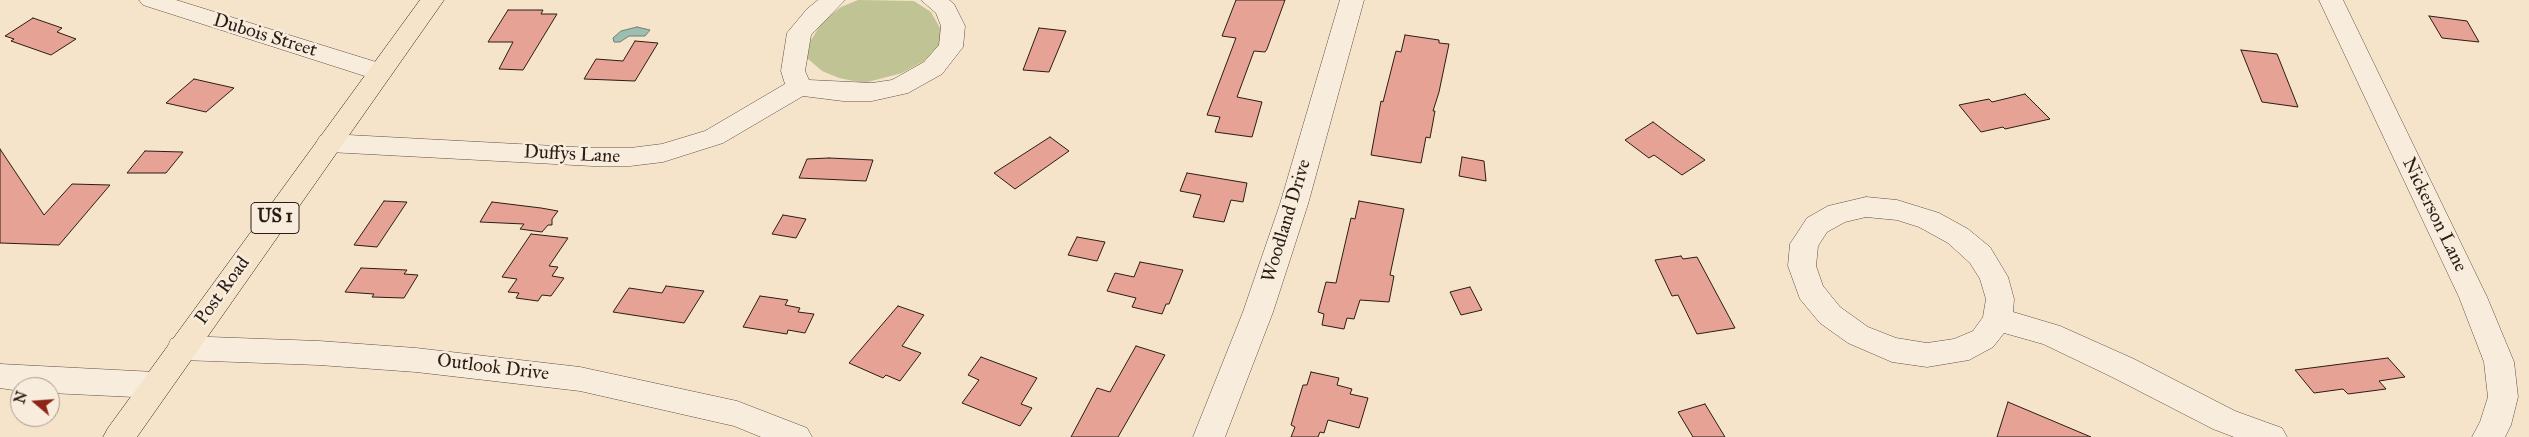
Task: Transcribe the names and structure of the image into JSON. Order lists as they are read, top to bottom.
{
  "streets": {
    "main road": ["US 1", "Post Road"],
    "street": [
      "Dubois Street",
      "Duffys Lane",
      "Nickerson Lane",
      "Woodland Drive",
      "Outlook Drive"
    ]
  },
  "crossings": [
    ["Dubois Street", "Post Road"],
    ["Duffys Lane", "Post Road"],
    ["Post Road", "Outlook Drive"]
  ],
  "north": "left"
}
